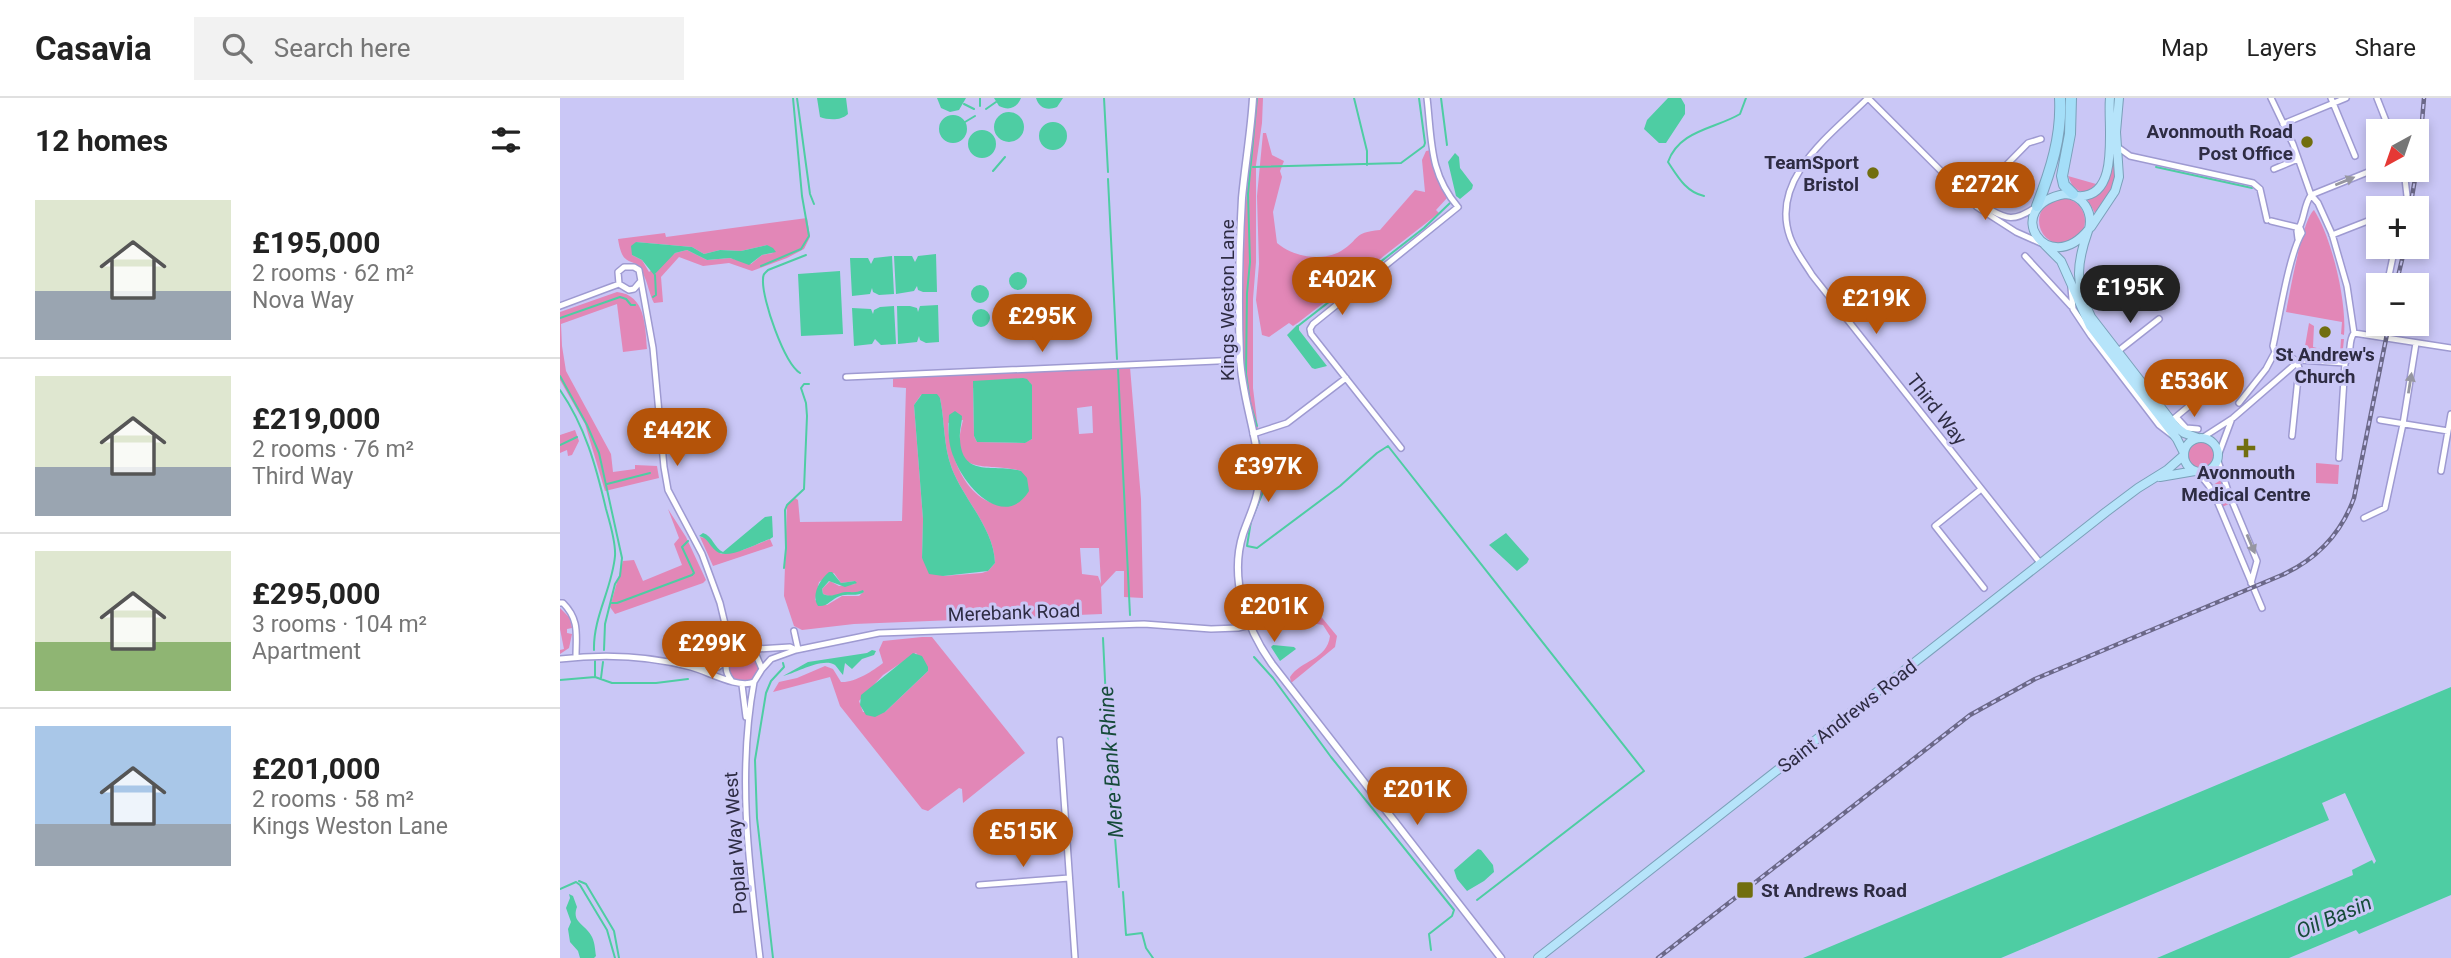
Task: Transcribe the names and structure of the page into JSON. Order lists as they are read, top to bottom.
{
  "streets": {
    "highway": ["Saint Andrews Road"],
    "street": [
      "Kings Weston Lane",
      "Third Way",
      "Merebank Road",
      "Poplar Way West"
    ]
  },
  "crossings": [
    ["Kings Weston Lane", "Merebank Road"],
    ["Third Way", "Saint Andrews Road"],
    ["Merebank Road", "Poplar Way West"]
  ],
  "water": ["Mere Bank Rhine", "Oil Basin"],
  "places": {
    "other": ["Avonmouth Road Post Office", "TeamSport Bristol", "St Andrew's Church"],
    "health": ["Avonmouth Medical Centre"],
    "transit": ["St Andrews Road"]
  },
  "north": "bottom left",
  "page": {
    "header": "Casavia",
    "search": "Search here",
    "nav": ["Map", "Layers", "Share"],
    "heading": "12 homes",
    "map_buttons": ["+", "−"],
    "price": [
      "£272K",
      "£402K",
      "£195K",
      "£219K",
      "£295K",
      "£536K",
      "£442K",
      "£397K",
      "£201K",
      "£299K",
      "£201K",
      "£515K"
    ],
    "list": [
      {
        "name": "£195,000",
        "note": "2 rooms · 62 m² · Nova Way"
      },
      {
        "name": "£219,000",
        "note": "2 rooms · 76 m² · Third Way"
      },
      {
        "name": "£295,000",
        "note": "3 rooms · 104 m² · Apartment"
      },
      {
        "name": "£201,000",
        "note": "2 rooms · 58 m² · Kings Weston Lane"
      }
    ]
  }
}
